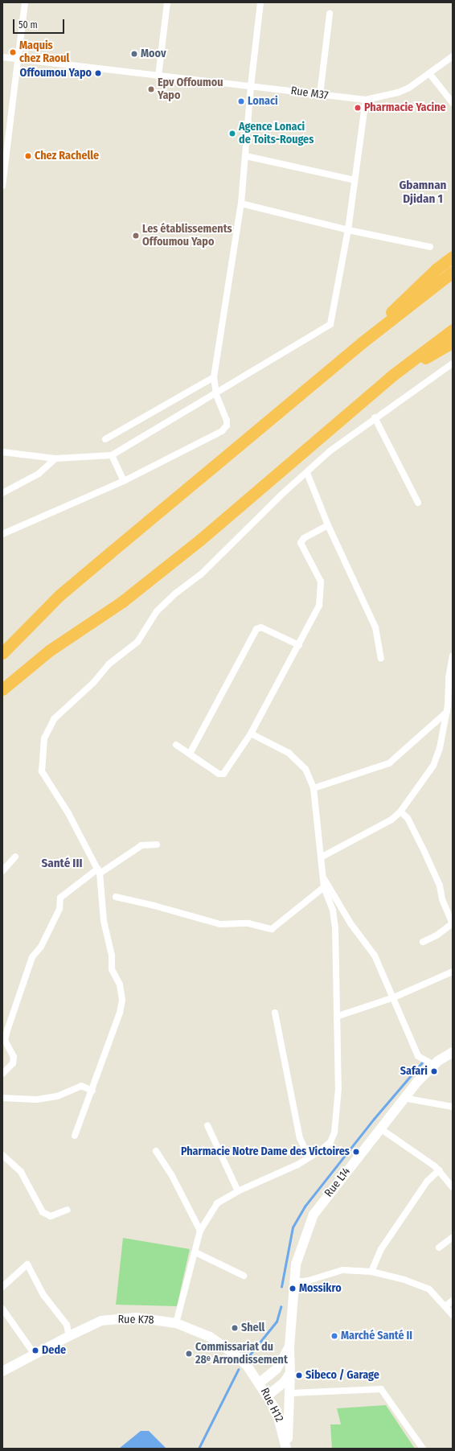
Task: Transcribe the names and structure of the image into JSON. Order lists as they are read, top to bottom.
{
  "streets": {
    "street": [
      "Rue M37",
      "Rue L14",
      "Rue K78",
      "Rue H12"
    ]
  },
  "crossings": [
    ["Rue L14", "Rue K78"],
    ["Rue L14", "Rue H12"],
    ["Rue K78", "Rue H12"]
  ],
  "districts": ["Gbamnan Djidan 1", "Santé III"],
  "places": [
    "Maquis chez Raoul",
    "Moov",
    "Offoumou Yapo",
    "Epv Offoumou Yapo",
    "Lonaci",
    "Pharmacie Yacine",
    "Agence Lonaci de Toits-Rouges",
    "Chez Rachelle",
    "Les établissements Offoumou Yapo",
    "Safari",
    "Pharmacie Notre Dame des Victoires",
    "Mossikro",
    "Shell",
    "Marché Santé II",
    "Dede",
    "Commissariat du 28ᵉ Arrondissement",
    "Sibeco / Garage"
  ],
  "scale_bar": "50 m"
}
